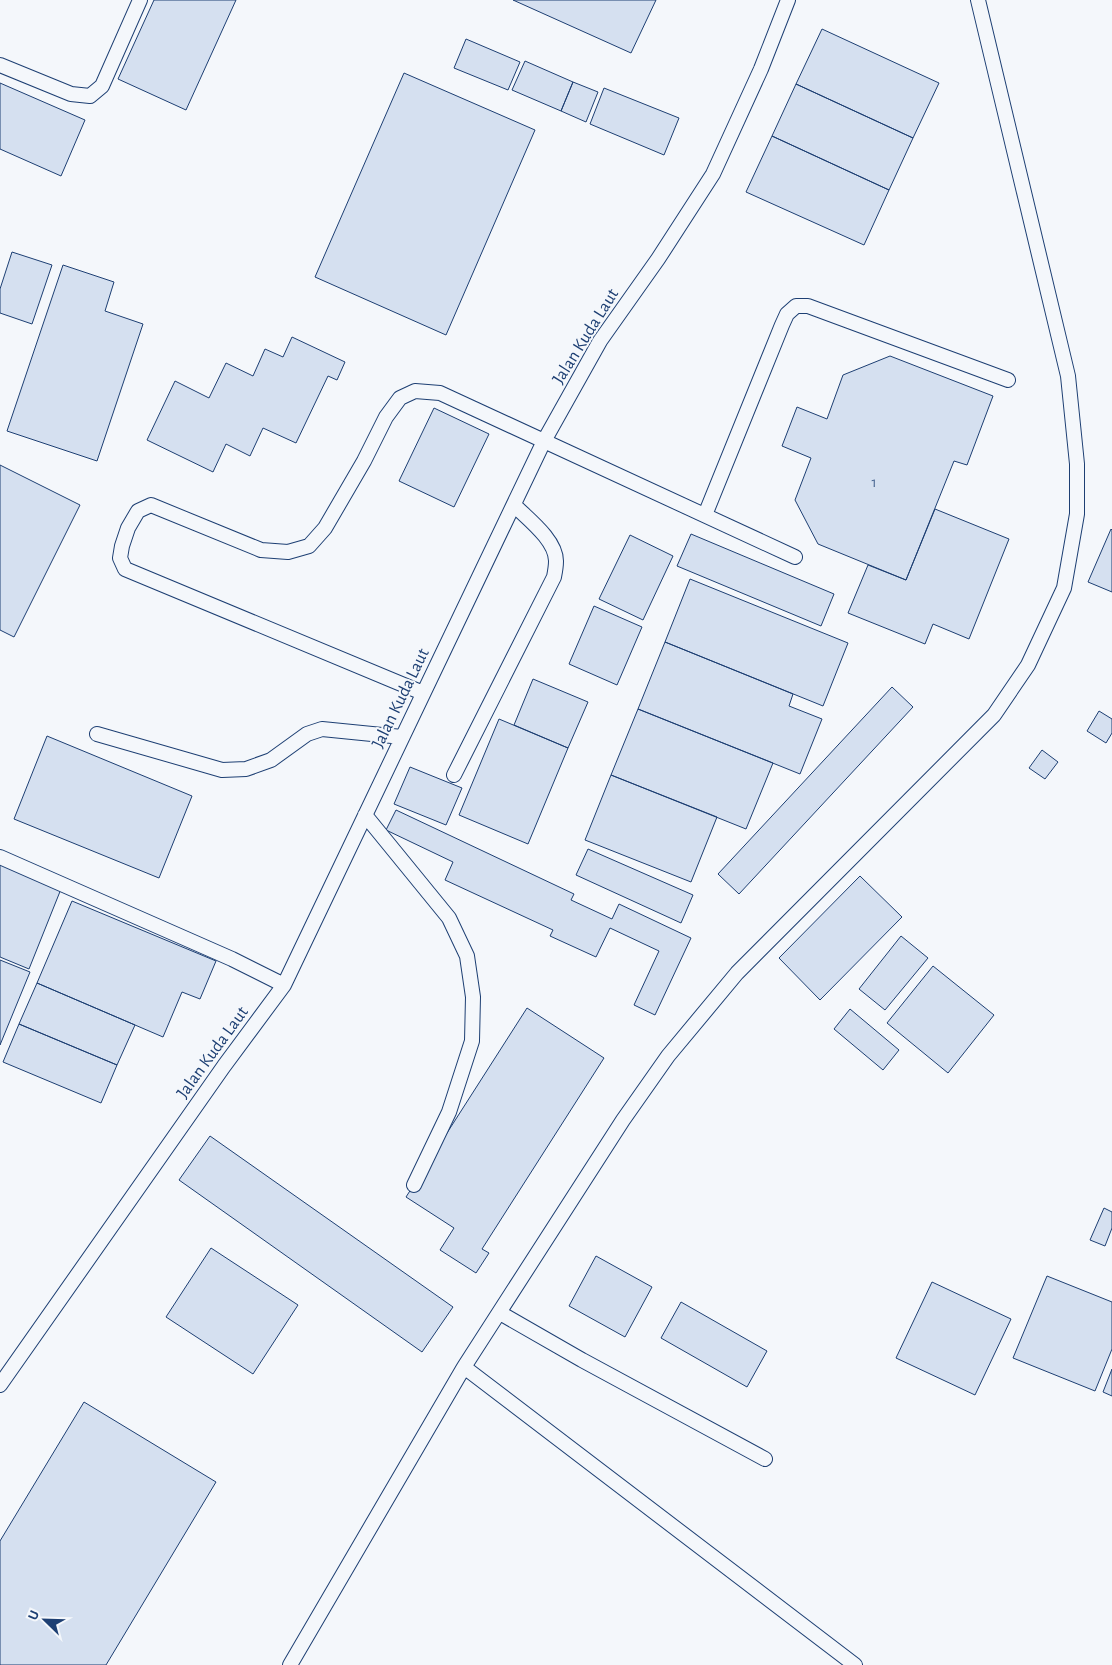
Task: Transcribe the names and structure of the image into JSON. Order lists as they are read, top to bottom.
{
  "streets": {
    "lane": ["Jalan Kuda Laut"]
  },
  "house_numbers": ["1"],
  "north": "top left"
}
